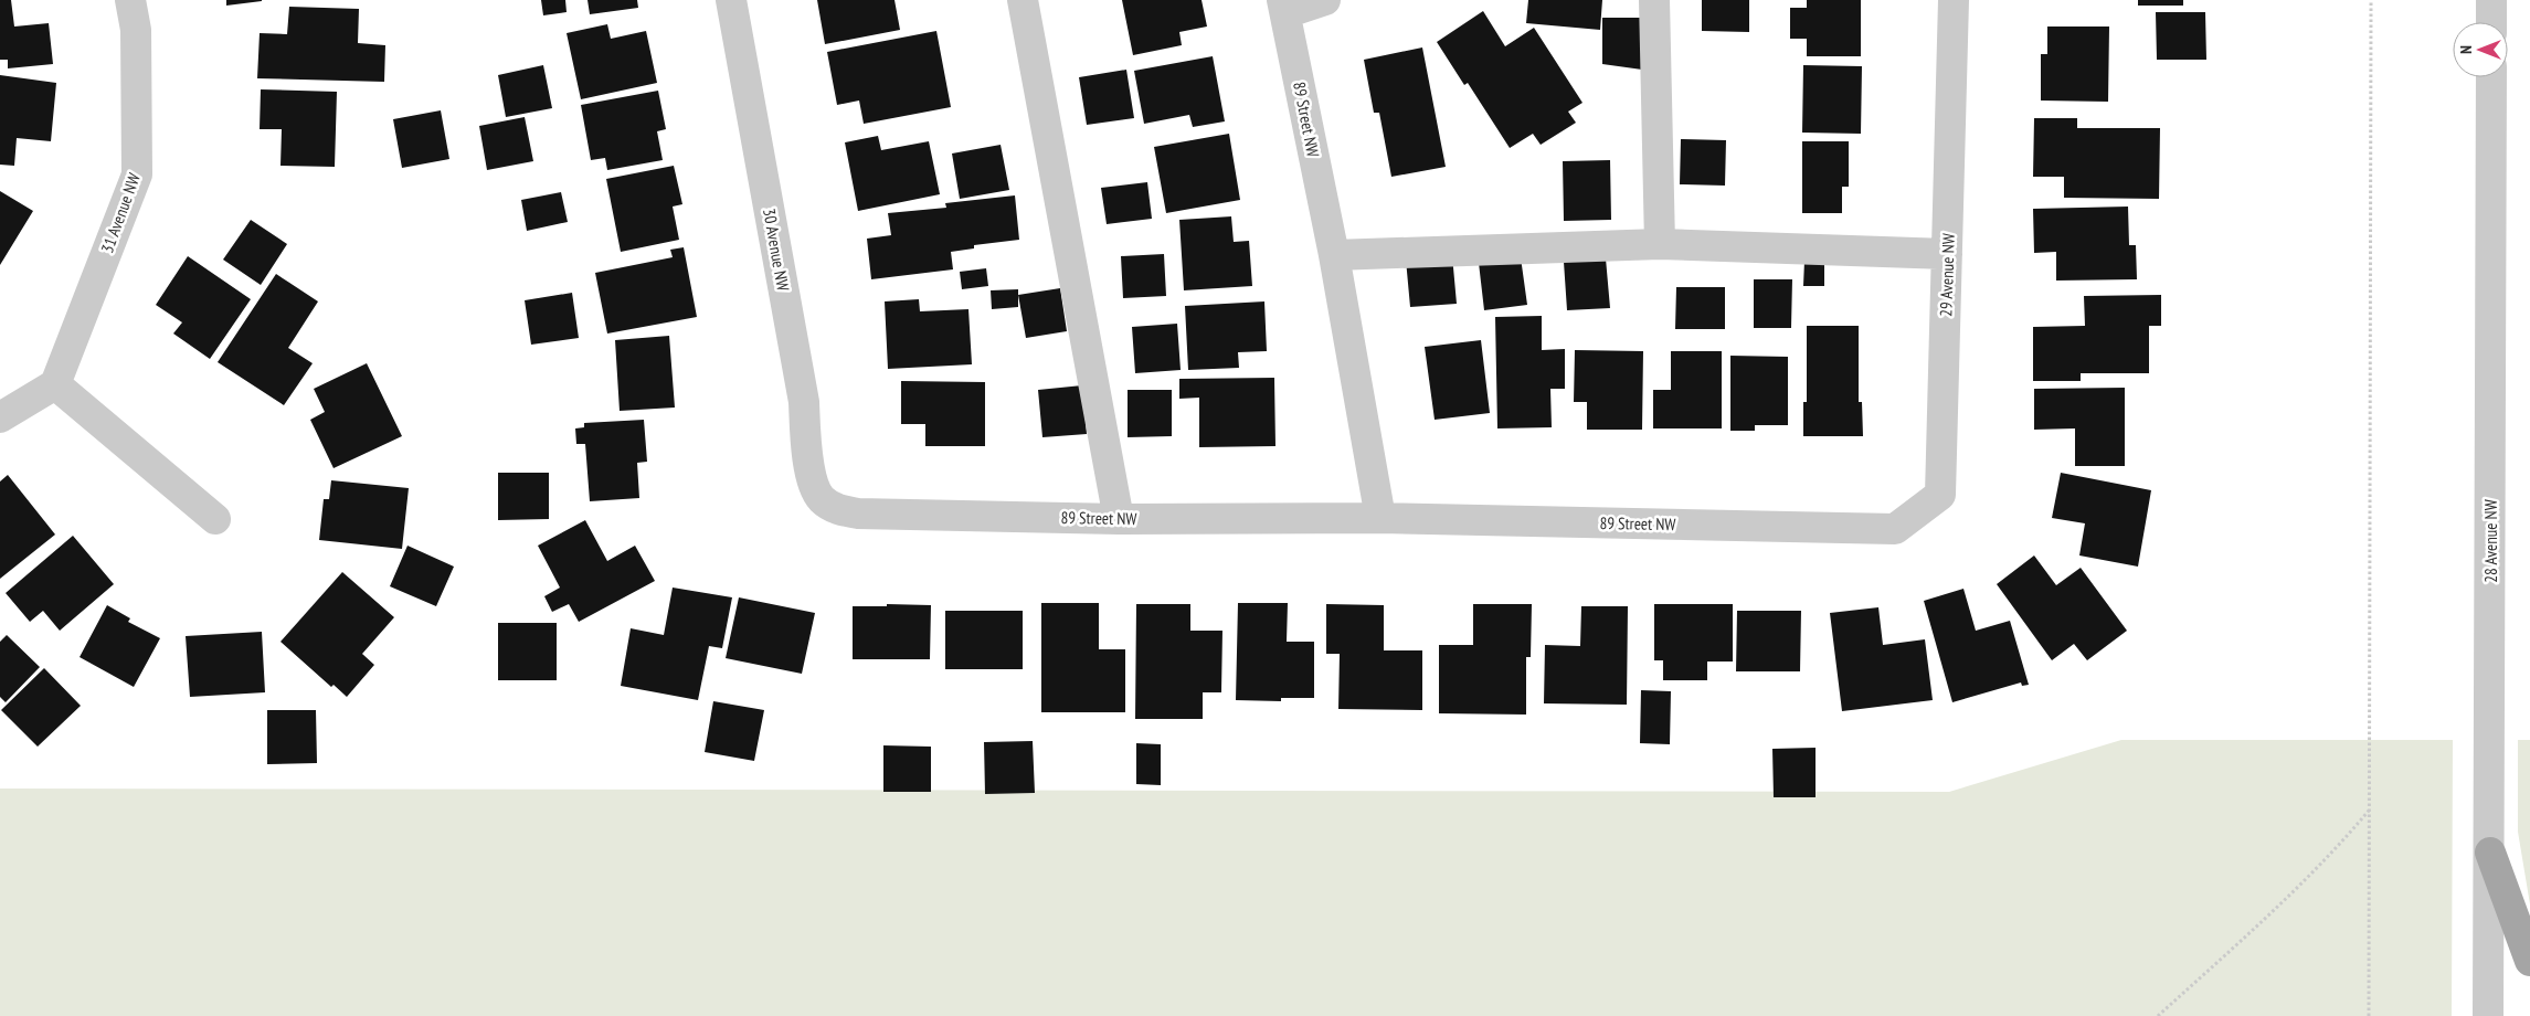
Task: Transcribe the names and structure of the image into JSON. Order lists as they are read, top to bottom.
{
  "streets": {
    "street": [
      "89 Street NW",
      "31 Avenue NW",
      "30 Avenue NW",
      "29 Avenue NW",
      "28 Avenue NW"
    ]
  },
  "crossings": [
    ["89 Street NW", "30 Avenue NW"],
    ["89 Street NW", "29 Avenue NW"]
  ],
  "north": "left"
}
